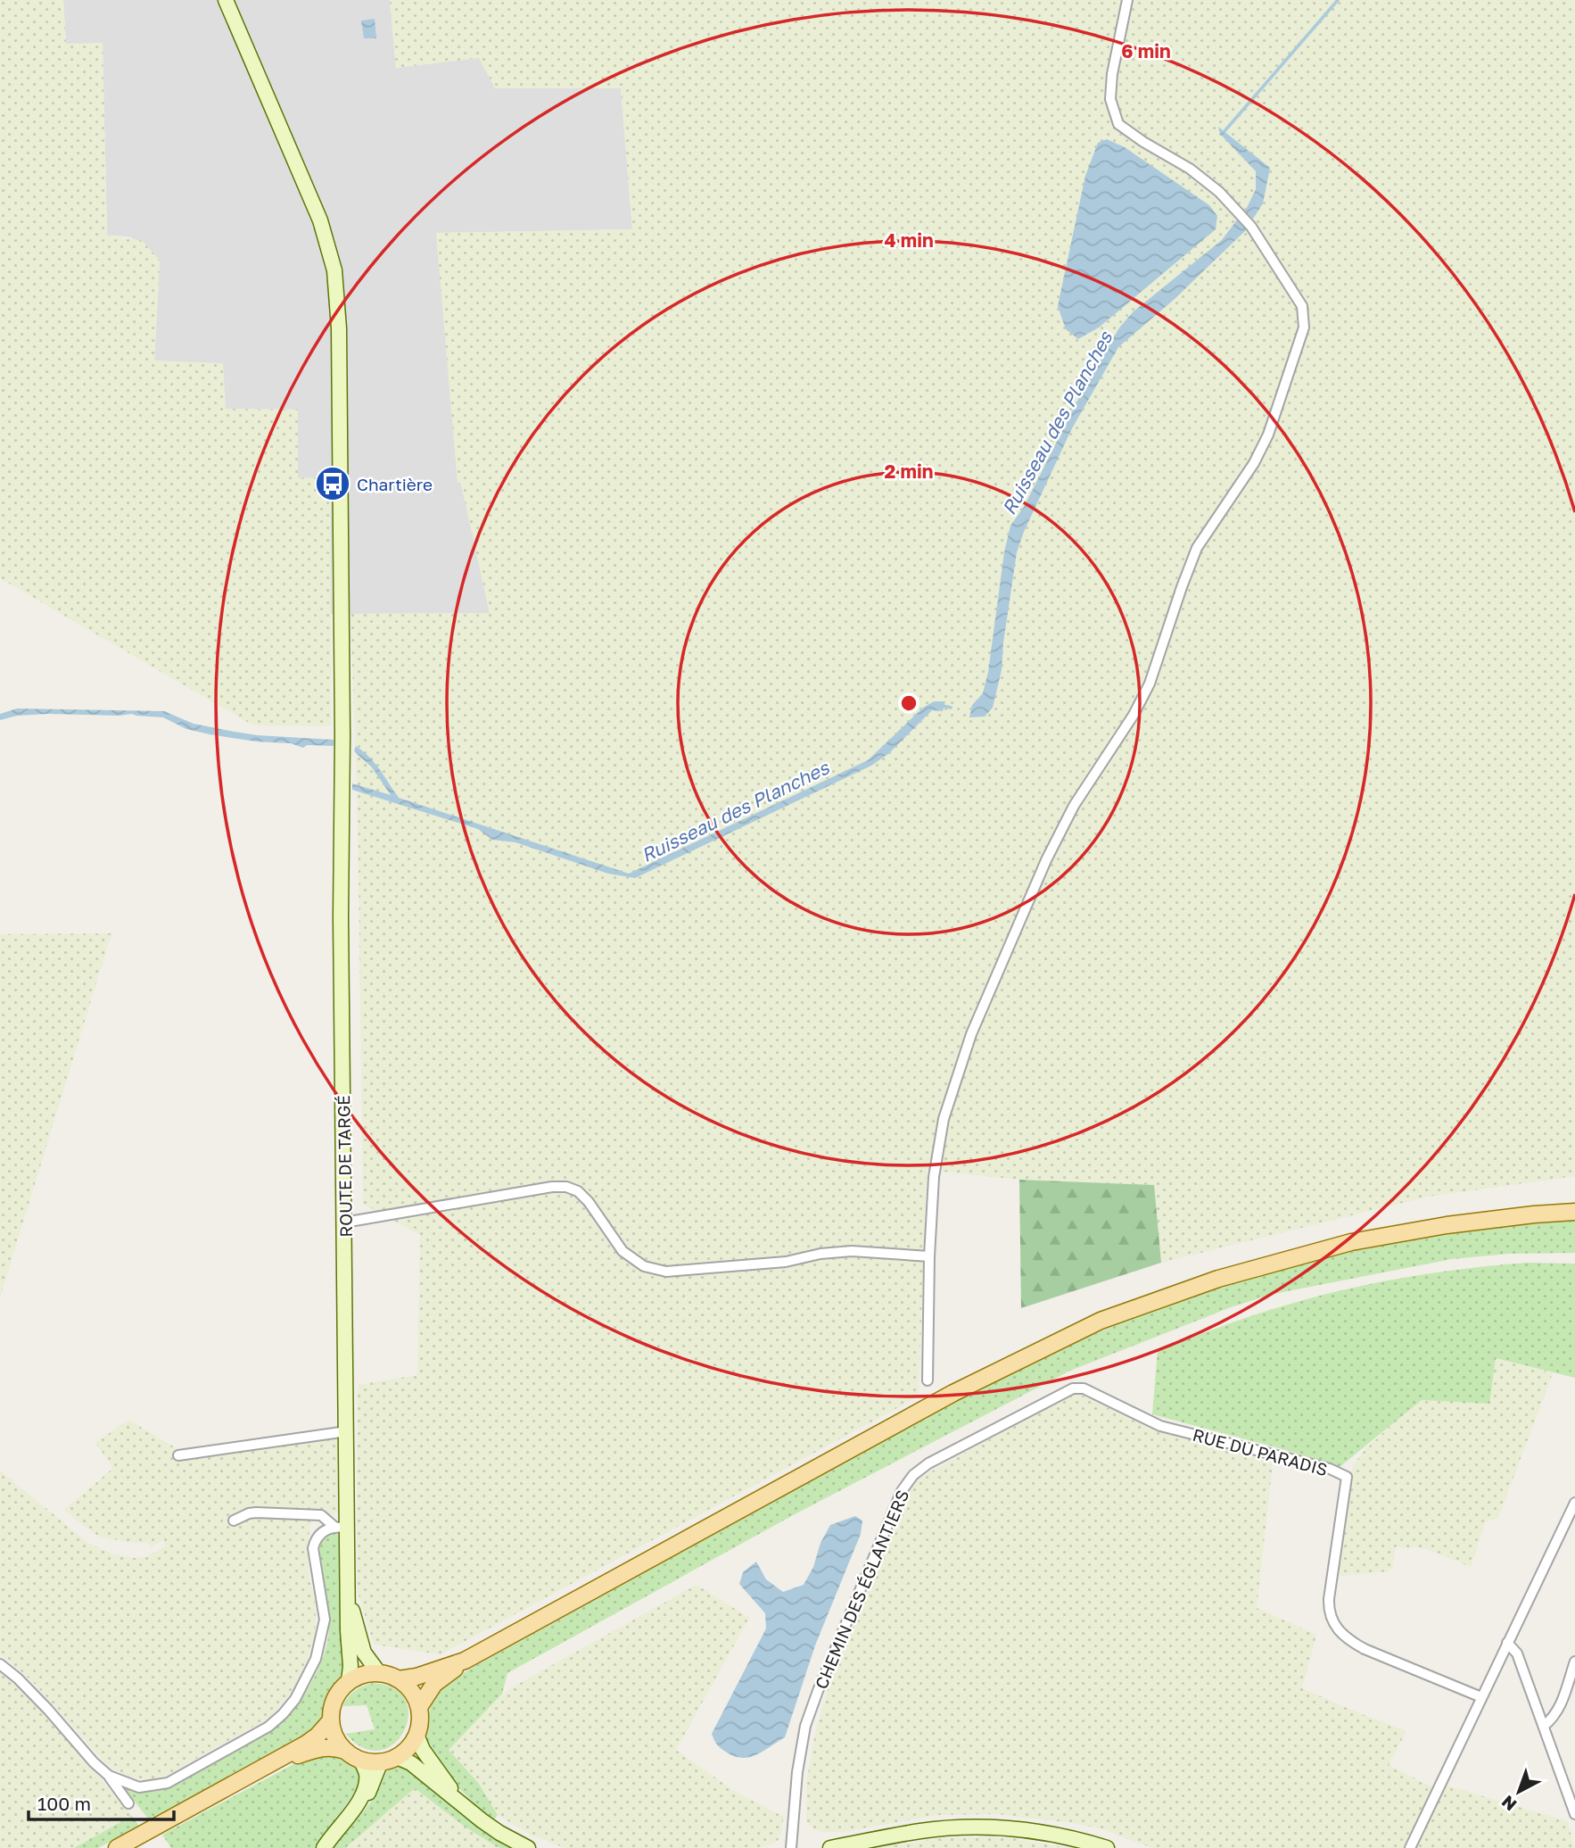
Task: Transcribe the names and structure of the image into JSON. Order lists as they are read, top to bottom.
{
  "streets": {
    "street": ["ROUTE DE TARGÉ", "RUE DU PARADIS", "CHEMIN DES ÉGLANTIERS"]
  },
  "crossings": [
    ["RUE DU PARADIS", "CHEMIN DES ÉGLANTIERS"]
  ],
  "water": ["Ruisseau des Planches"],
  "places": {
    "bus stop": ["Chartière"]
  },
  "scale_bar": "100 m",
  "north": "bottom left",
  "rings": ["6 min", "4 min", "2 min"]
}
